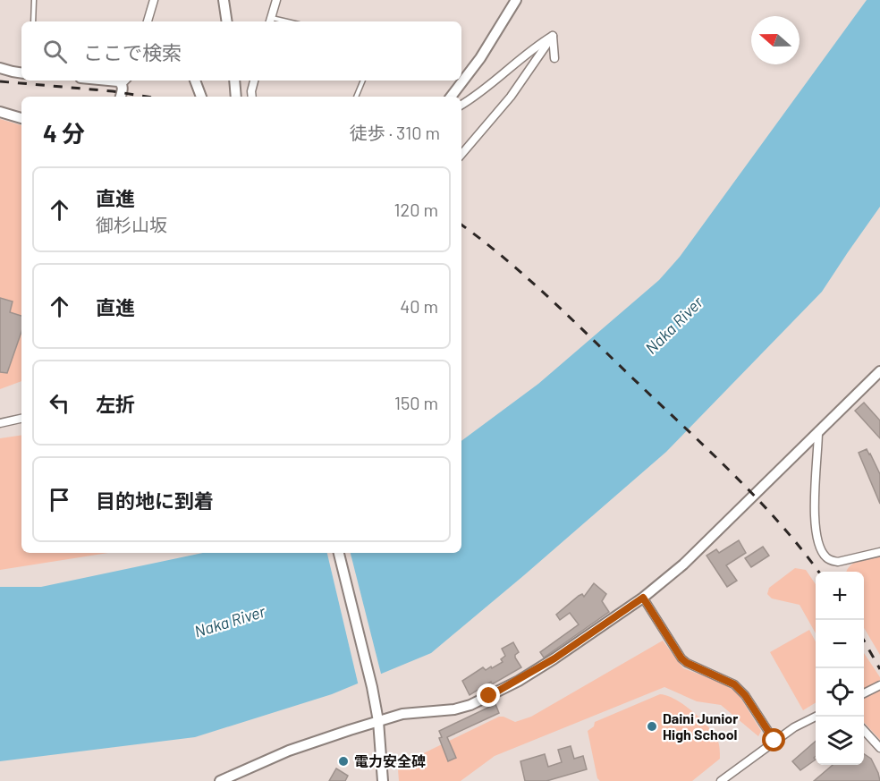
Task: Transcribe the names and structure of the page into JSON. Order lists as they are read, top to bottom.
{
  "water": ["Naka River"],
  "places": ["Daini Junior High School", "電力安全碑"],
  "north": "left",
  "page": {
    "search": "ここで検索",
    "heading": ["4 分", "徒歩 · 310 m"],
    "list": [
      ["直進", "御杉山坂", "120 m"],
      ["直進", "40 m"],
      ["左折", "150 m"],
      "目的地に到着"
    ],
    "map_buttons": ["+", "−"]
  }
}
